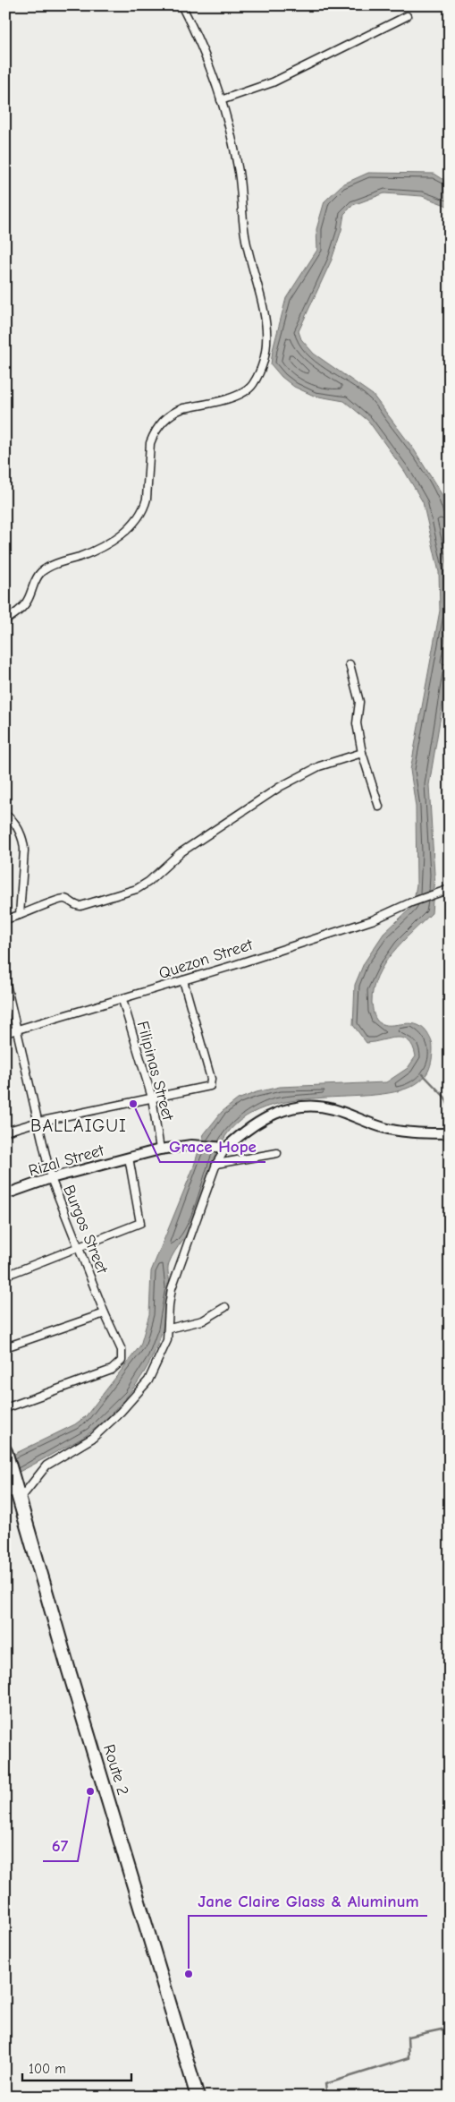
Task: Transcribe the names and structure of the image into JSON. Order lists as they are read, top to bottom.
{
  "streets": {
    "highway": ["Route 2"],
    "street": [
      "Quezon Street",
      "Filipinas Street",
      "Rizal Street",
      "Burgos Street"
    ]
  },
  "crossings": [
    ["Quezon Street", "Filipinas Street"],
    ["Quezon Street", "Burgos Street"],
    ["Filipinas Street", "Rizal Street"],
    ["Rizal Street", "Burgos Street"]
  ],
  "districts": ["BALLAIGUI"],
  "places": ["Grace Hope", "67", "Jane Claire Glass & Aluminum"],
  "scale_bar": "100 m"
}
